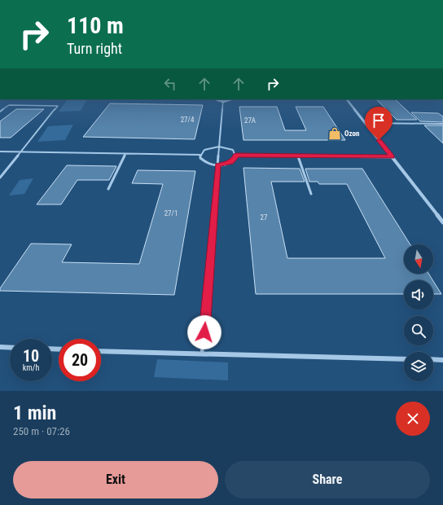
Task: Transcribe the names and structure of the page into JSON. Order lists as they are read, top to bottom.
{
  "places": {
    "shop": ["Ozon"]
  },
  "house_numbers": [
    "27/4",
    "27А",
    "27/1",
    "27"
  ],
  "north": "bottom",
  "page": {
    "turn": ["110 m", "Turn right"],
    "speed": "10 km/h",
    "limit": "20",
    "heading": ["1 min", "250 m · 07:26"],
    "buttons": ["Exit", "Share"]
  }
}
